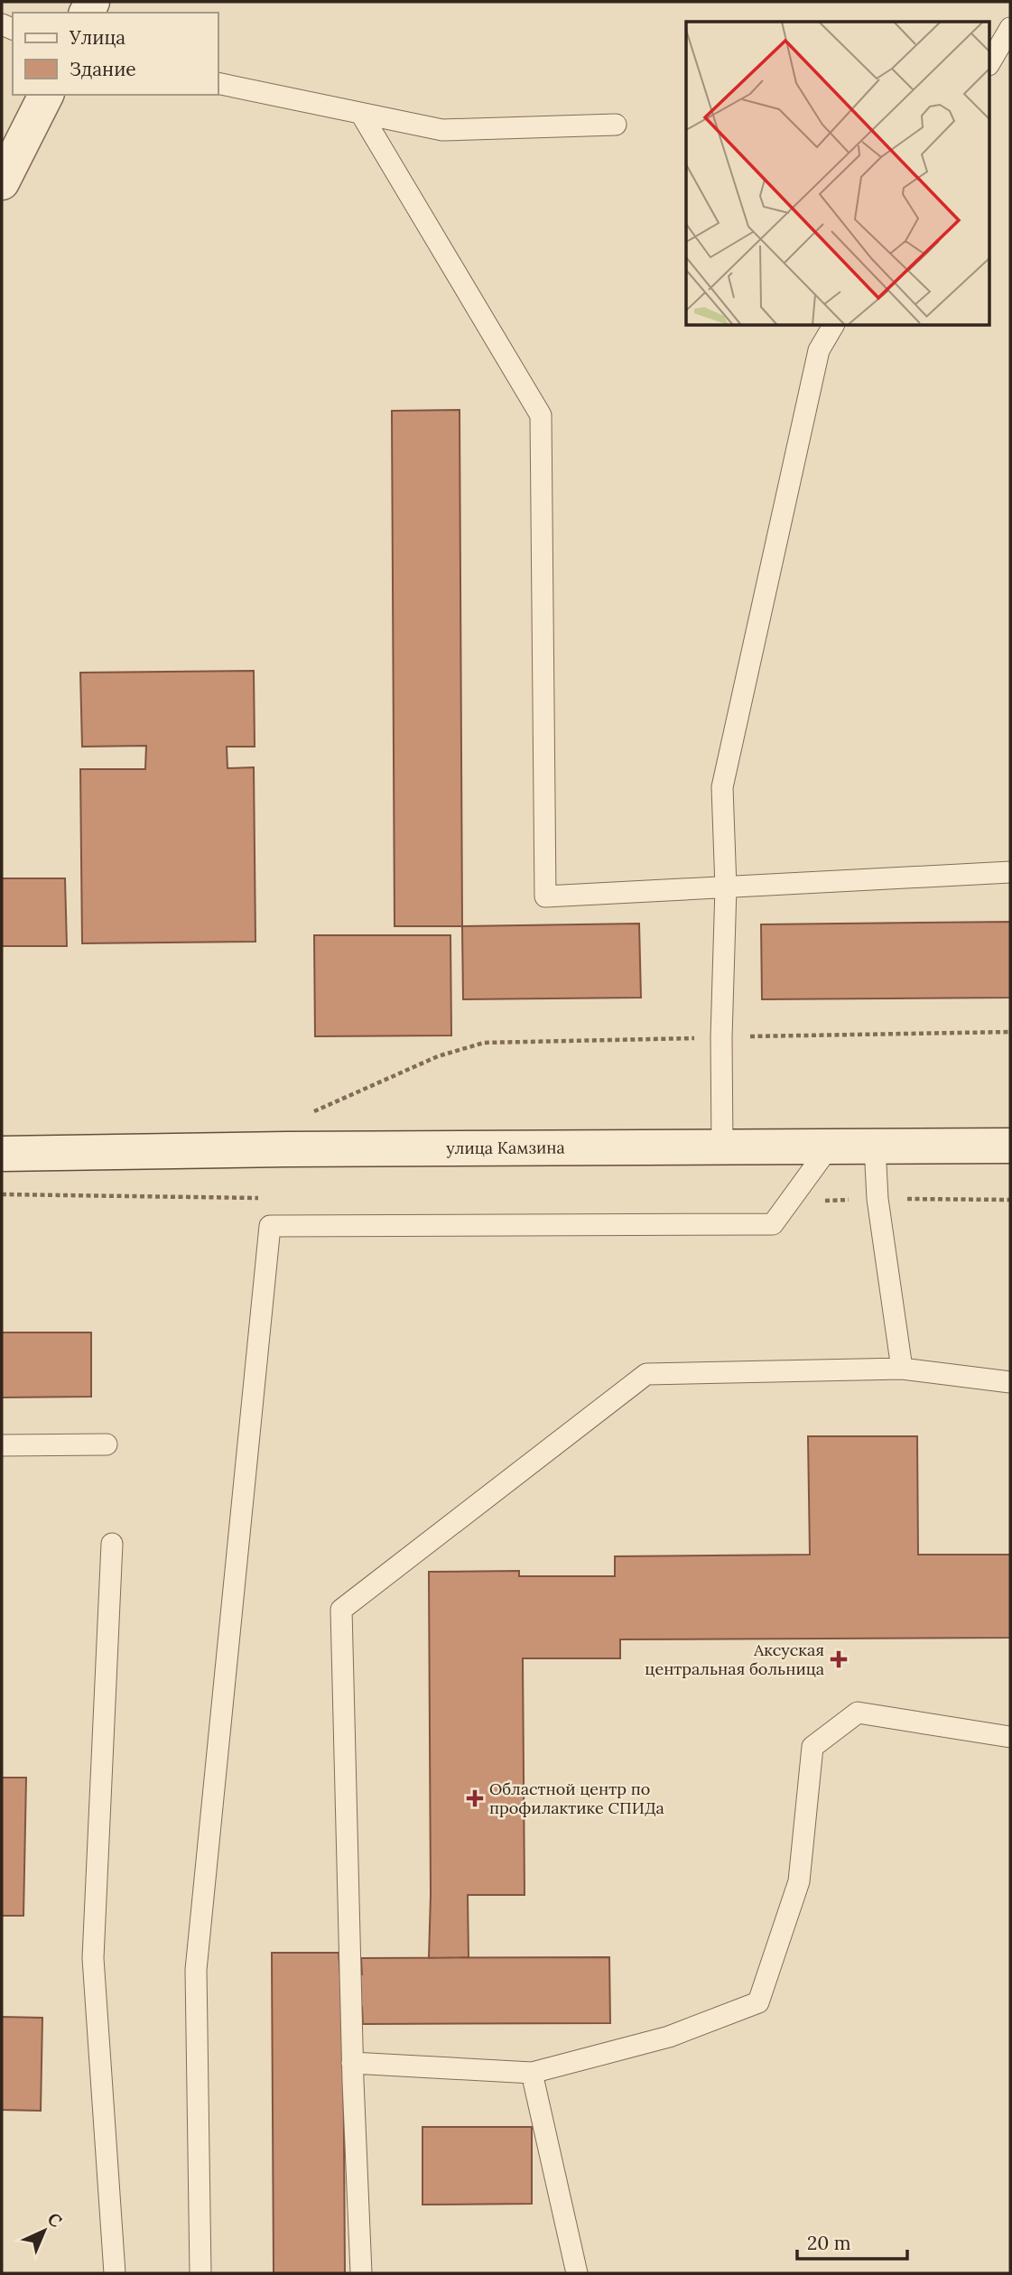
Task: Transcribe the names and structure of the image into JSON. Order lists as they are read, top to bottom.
{
  "streets": {
    "street": ["улица Камзина"]
  },
  "places": {
    "health": ["Аксуская центральная больница", "Областной центр по профилактике СПИДа"]
  },
  "legend": ["Улица", "Здание"],
  "scale_bar": "20 m",
  "north": "top right"
}
